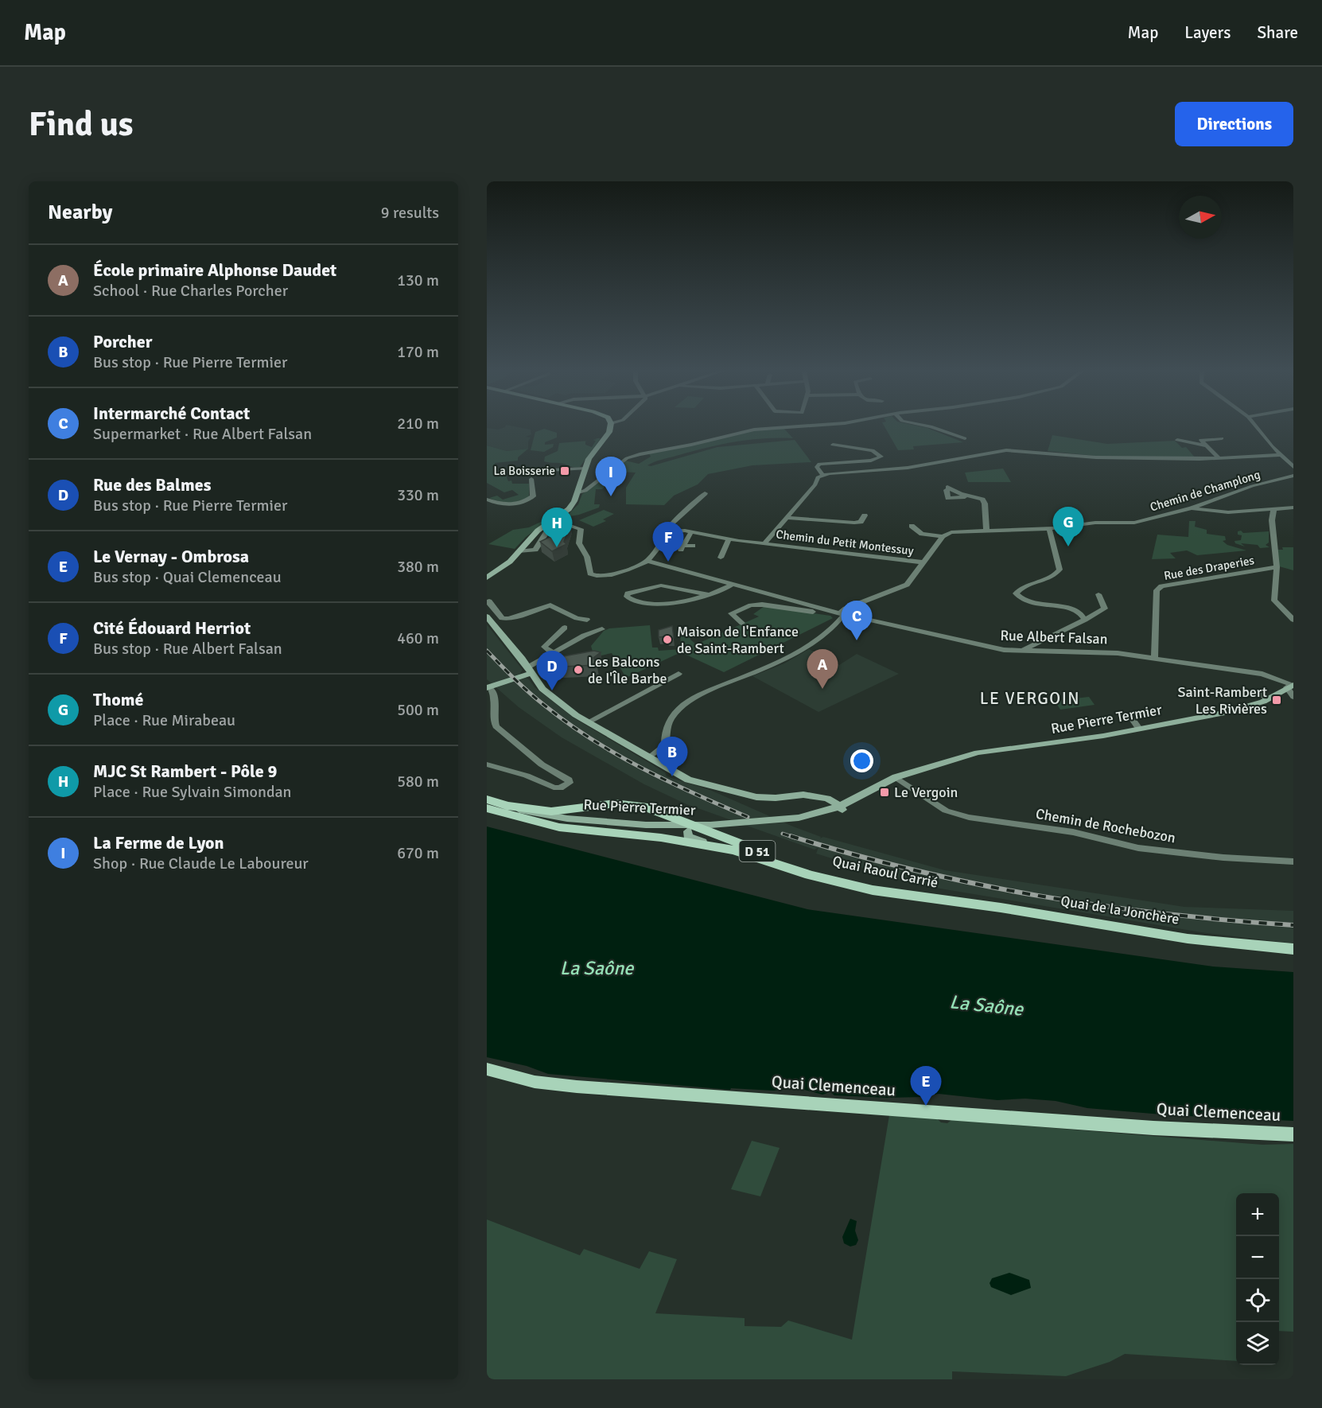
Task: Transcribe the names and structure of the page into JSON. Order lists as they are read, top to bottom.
{
  "streets": {
    "main road": [
      "D 51",
      "Quai Raoul Carrié",
      "Quai de la Jonchère",
      "Quai Clemenceau"
    ],
    "street": [
      "Chemin de Champlong",
      "Chemin du Petit Montessuy",
      "Rue des Draperies",
      "Rue Albert Falsan",
      "Rue Pierre Termier",
      "Chemin de Rochebozon"
    ]
  },
  "crossings": [
    ["Rue des Draperies", "Rue Albert Falsan"],
    ["Rue Albert Falsan", "Rue Pierre Termier"],
    ["Rue Pierre Termier", "Chemin de Rochebozon"],
    ["Rue Pierre Termier", "Quai Raoul Carrié"],
    ["Quai Raoul Carrié", "Quai de la Jonchère"]
  ],
  "districts": ["LE VERGOIN"],
  "water": ["La Saône"],
  "places": {
    "transit": ["La Boisserie", "Saint-Rambert Les Rivières", "Le Vergoin"],
    "other": ["Maison de l'Enfance de Saint-Rambert", "Les Balcons de l'Île Barbe"]
  },
  "north": "right",
  "page": {
    "header": "Map",
    "nav": ["Map", "Layers", "Share"],
    "buttons": "Directions",
    "title": "Find us",
    "heading": ["Nearby", "9 results"],
    "list": [
      {
        "mark": "A",
        "name": "École primaire Alphonse Daudet",
        "note": "School · Rue Charles Porcher",
        "value": "130 m"
      },
      {
        "mark": "B",
        "name": "Porcher",
        "note": "Bus stop · Rue Pierre Termier",
        "value": "170 m"
      },
      {
        "mark": "C",
        "name": "Intermarché Contact",
        "note": "Supermarket · Rue Albert Falsan",
        "value": "210 m"
      },
      {
        "mark": "D",
        "name": "Rue des Balmes",
        "note": "Bus stop · Rue Pierre Termier",
        "value": "330 m"
      },
      {
        "mark": "E",
        "name": "Le Vernay - Ombrosa",
        "note": "Bus stop · Quai Clemenceau",
        "value": "380 m"
      },
      {
        "mark": "F",
        "name": "Cité Édouard Herriot",
        "note": "Bus stop · Rue Albert Falsan",
        "value": "460 m"
      },
      {
        "mark": "G",
        "name": "Thomé",
        "note": "Place · Rue Mirabeau",
        "value": "500 m"
      },
      {
        "mark": "H",
        "name": "MJC St Rambert - Pôle 9",
        "note": "Place · Rue Sylvain Simondan",
        "value": "580 m"
      },
      {
        "mark": "I",
        "name": "La Ferme de Lyon",
        "note": "Shop · Rue Claude Le Laboureur",
        "value": "670 m"
      }
    ],
    "pins": [
      "I",
      "G",
      "H",
      "F",
      "C",
      "A",
      "D",
      "B",
      "E"
    ],
    "map_buttons": ["+", "−"]
  }
}
